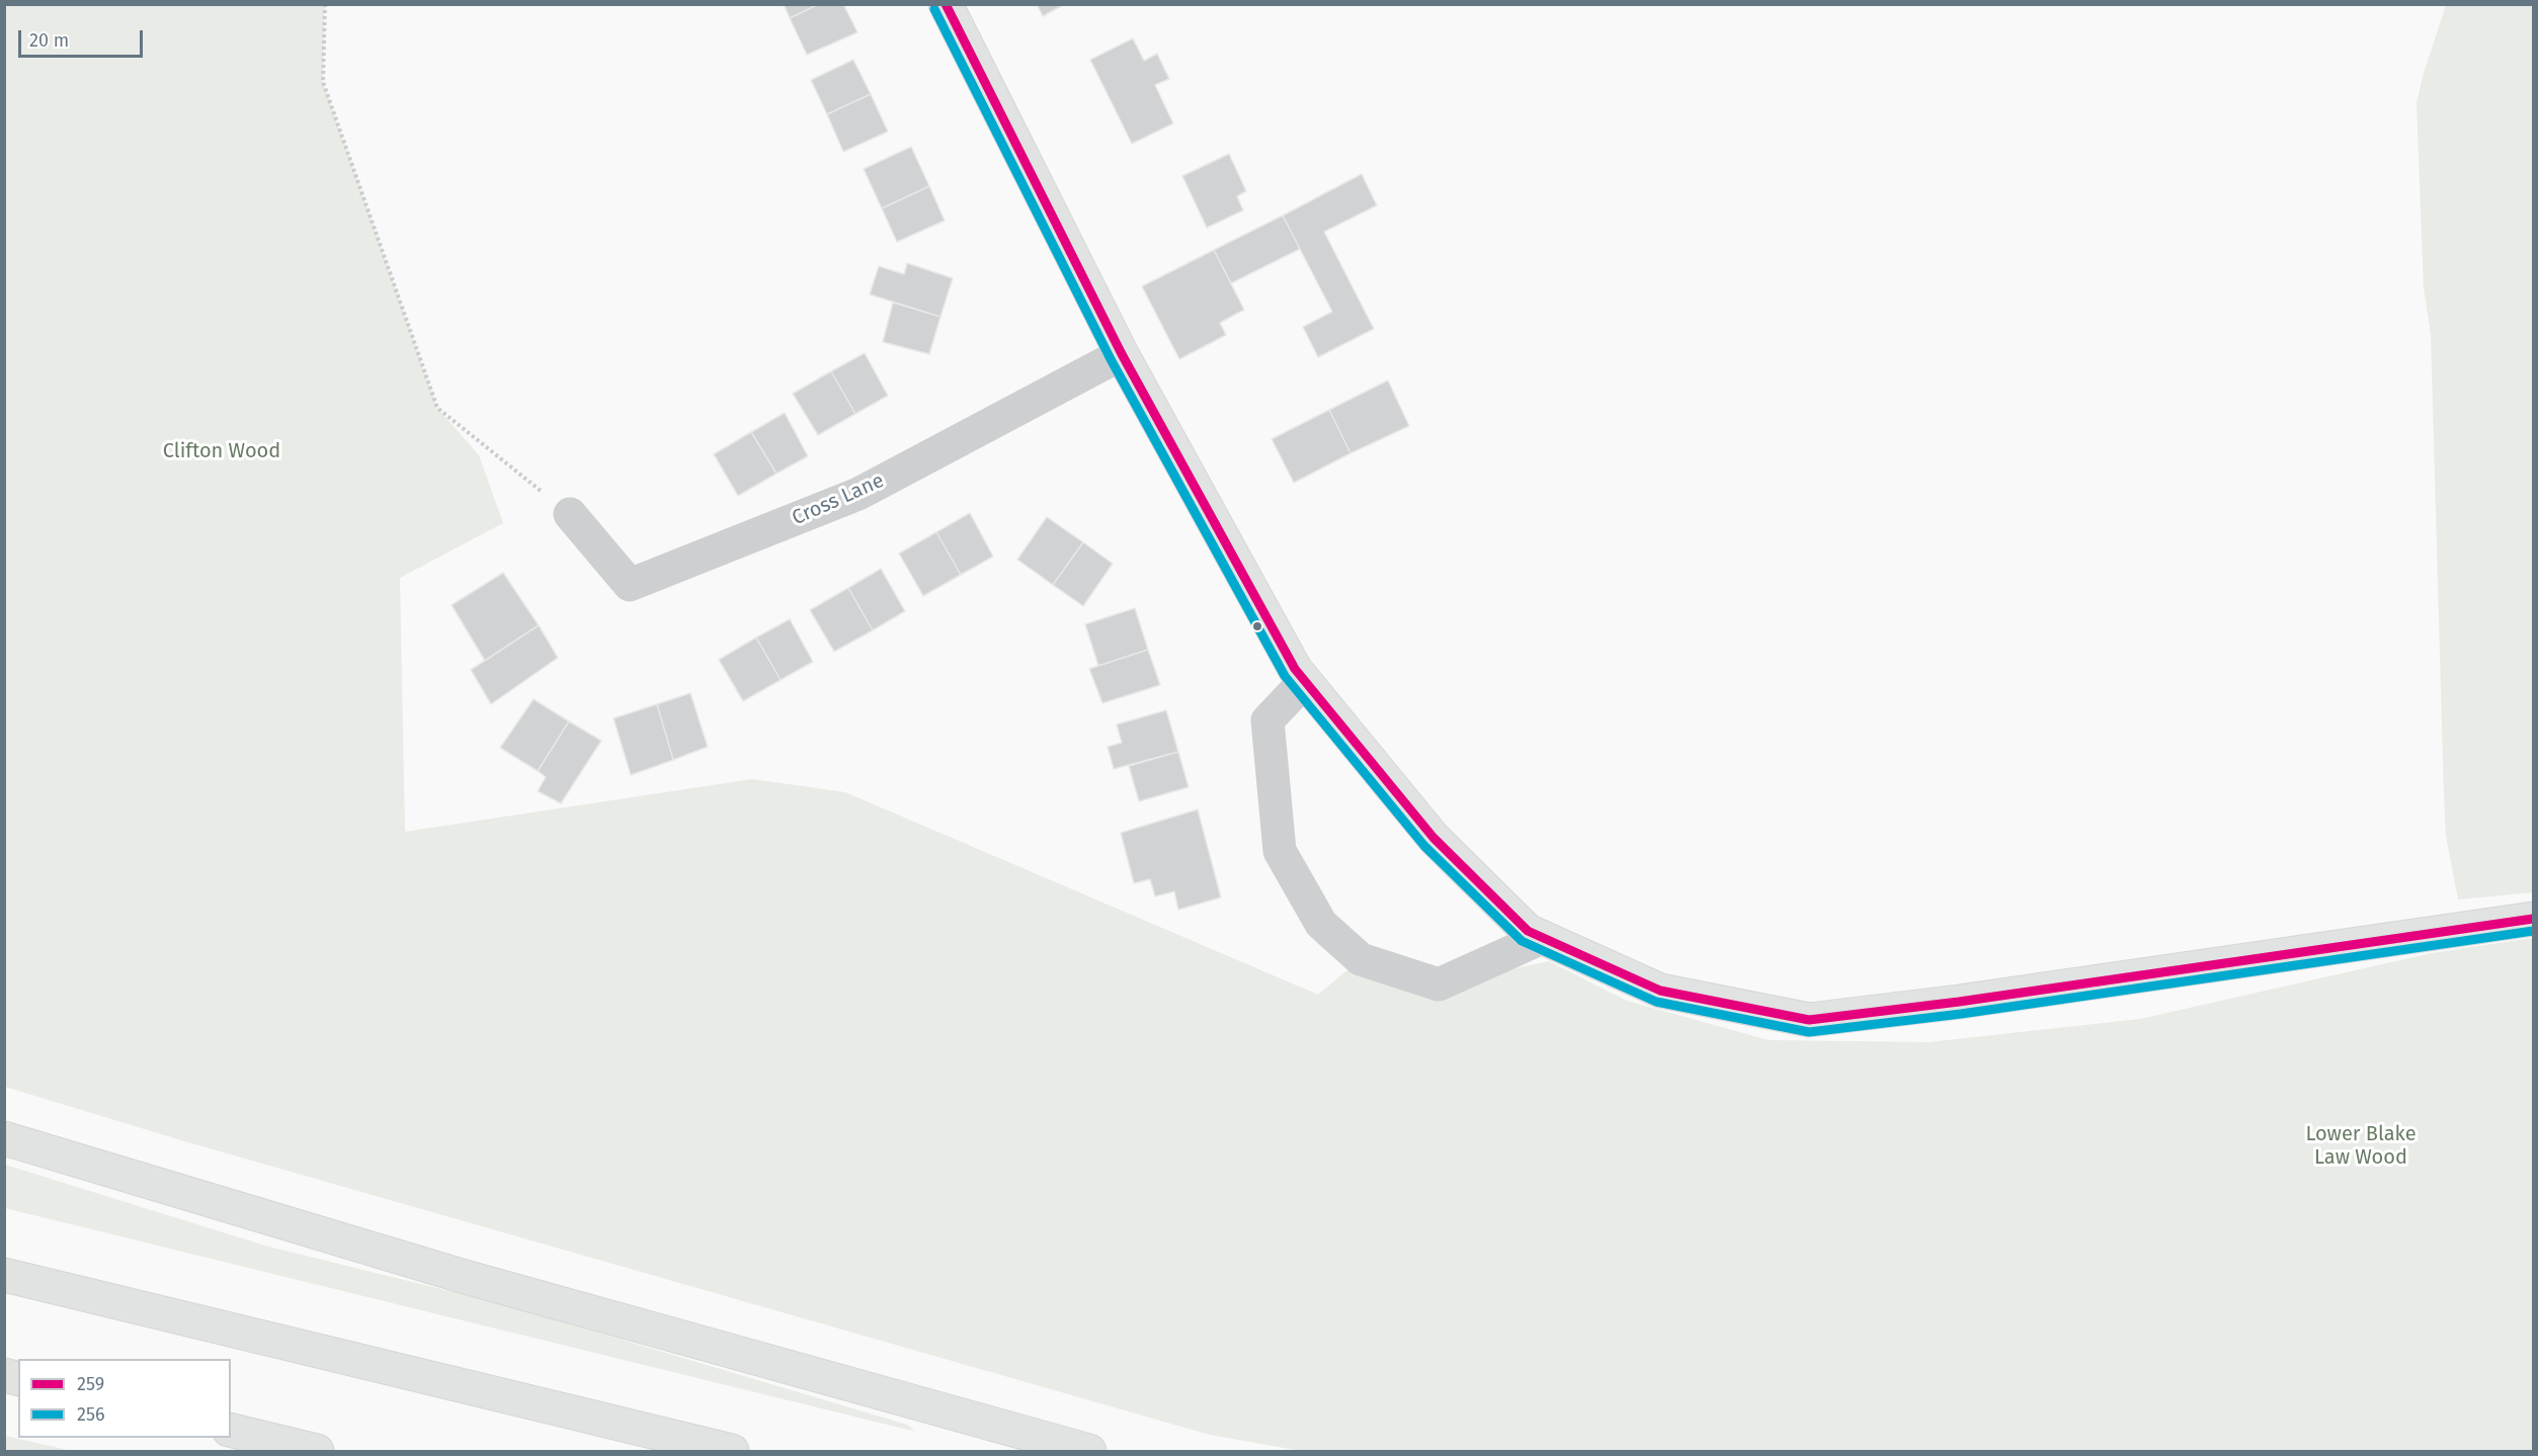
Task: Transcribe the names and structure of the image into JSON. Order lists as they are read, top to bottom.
{
  "streets": {
    "street": ["Cross Lane"]
  },
  "parks": ["Clifton Wood", "Lower Blake Law Wood"],
  "lines": ["transit line 259", "transit line 256"],
  "legend": ["259", "256"],
  "scale_bar": "20 m"
}
